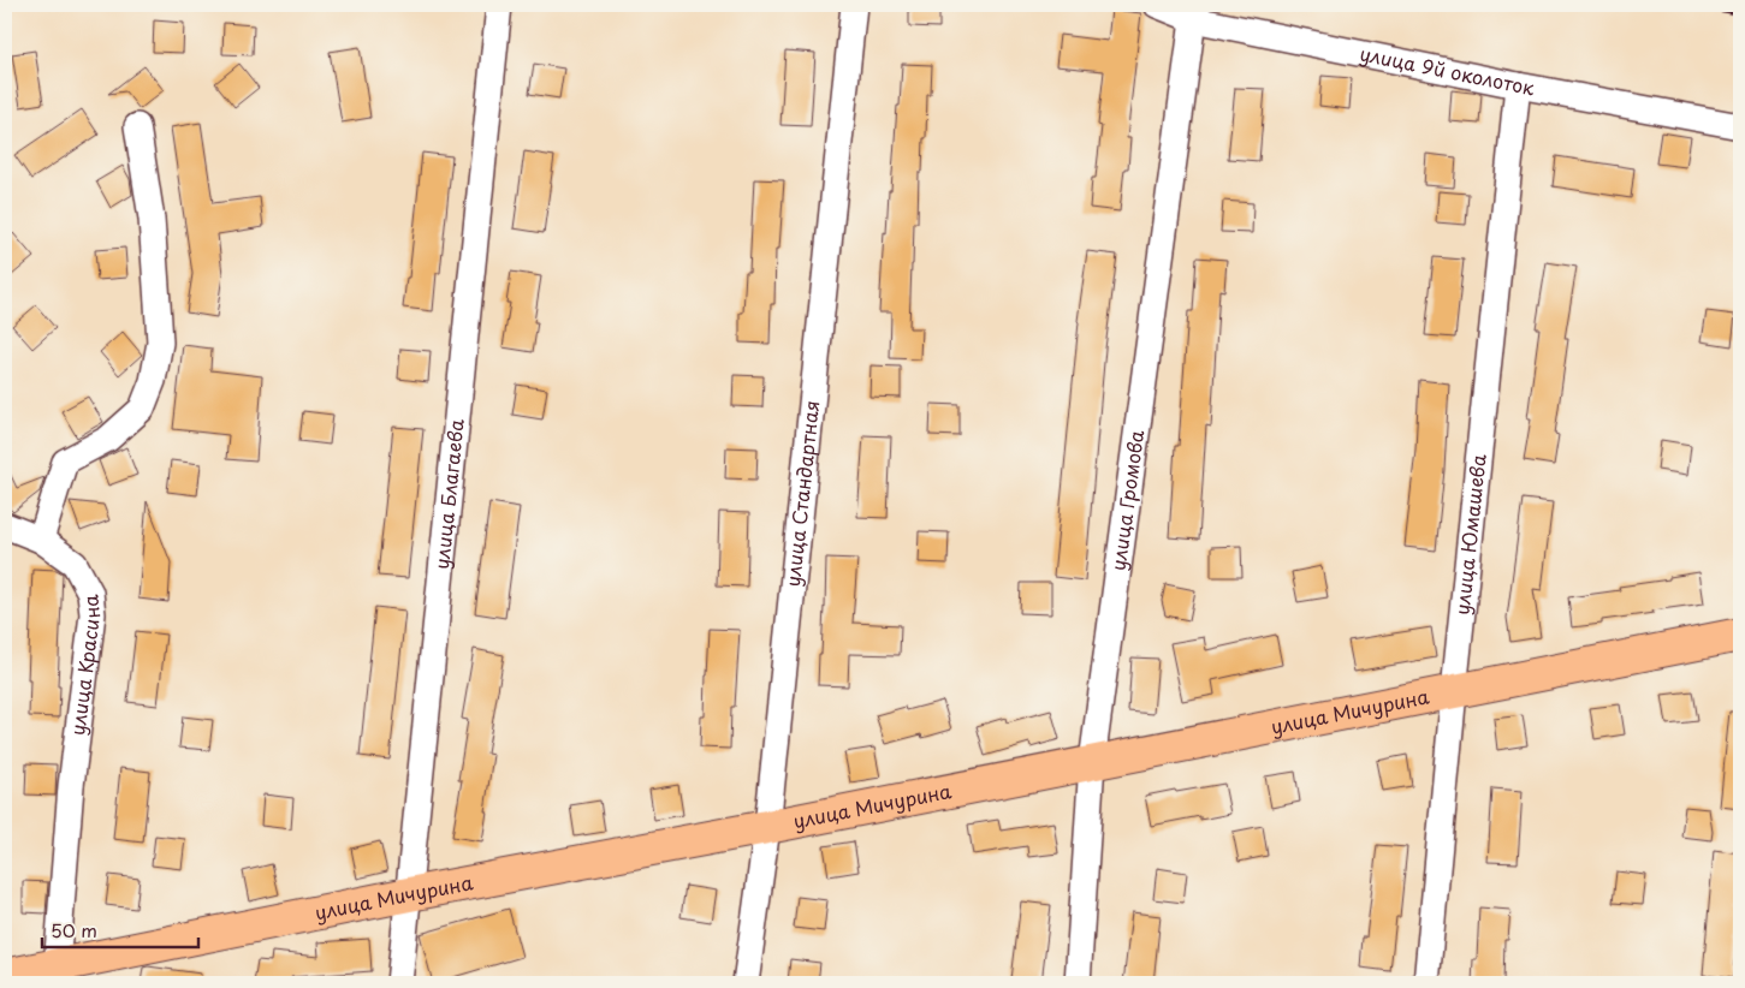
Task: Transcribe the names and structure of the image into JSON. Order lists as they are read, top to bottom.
{
  "streets": {
    "main road": ["улица Мичурина"],
    "street": [
      "улица 9й околоток",
      "улица Благаева",
      "улица Стандартная",
      "улица Громова",
      "улица Юмашева",
      "улица Красина"
    ]
  },
  "crossings": [
    ["улица 9й околоток", "улица Громова"],
    ["улица 9й околоток", "улица Юмашева"],
    ["улица Благаева", "улица Мичурина"],
    ["улица Стандартная", "улица Мичурина"],
    ["улица Громова", "улица Мичурина"],
    ["улица Юмашева", "улица Мичурина"],
    ["улица Красина", "улица Мичурина"]
  ],
  "scale_bar": "50 m"
}
